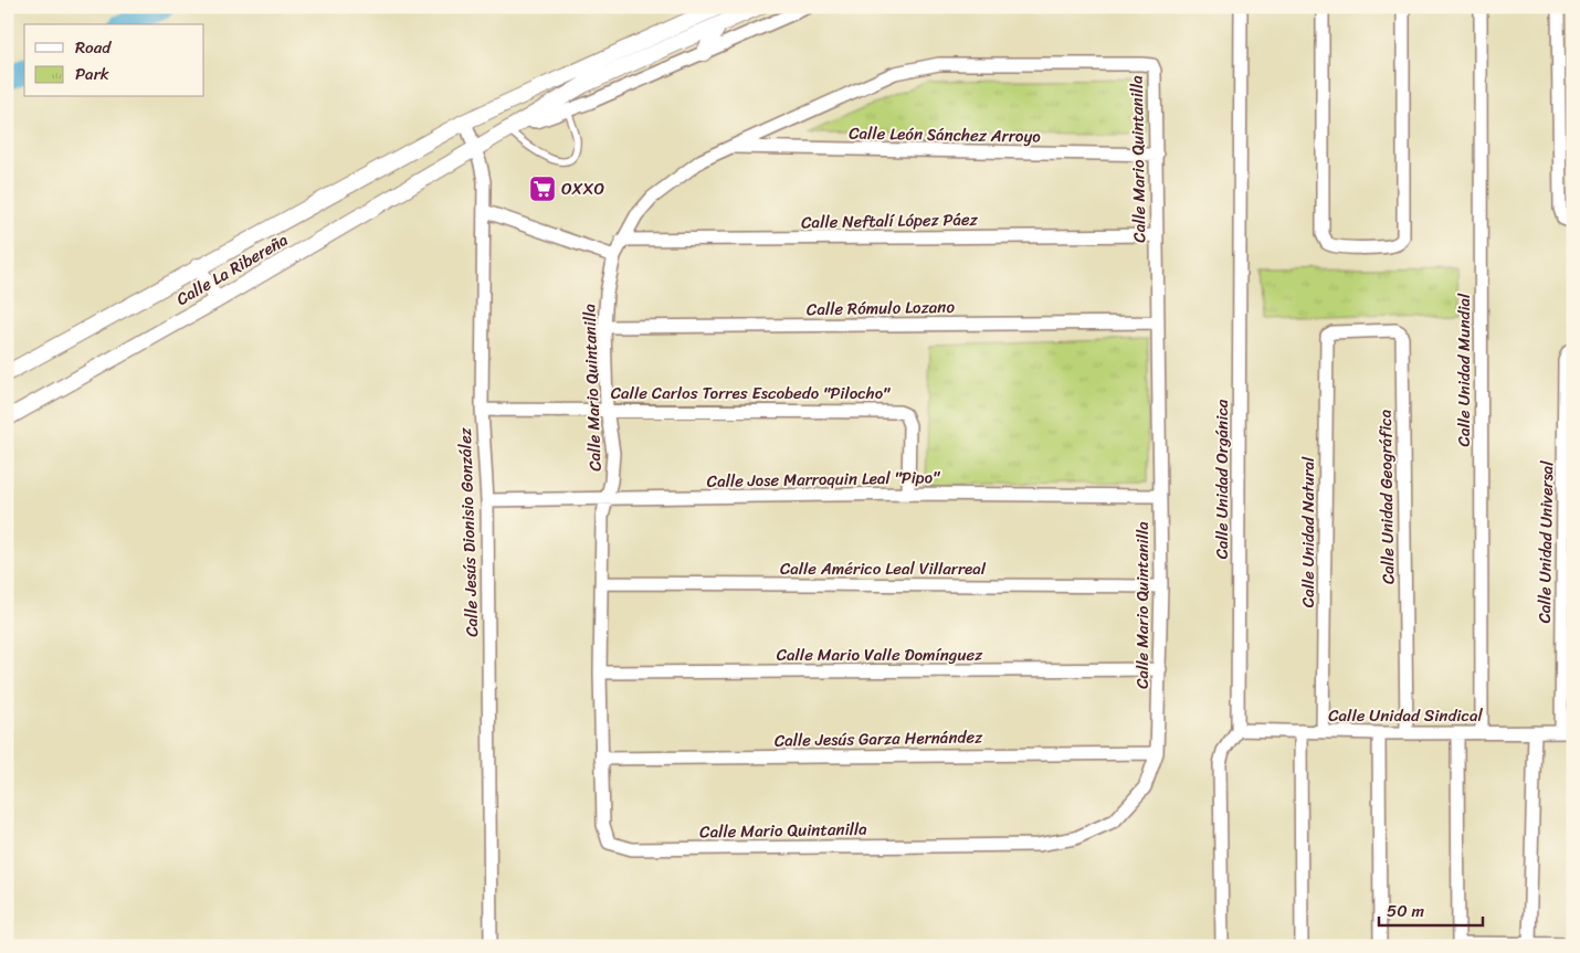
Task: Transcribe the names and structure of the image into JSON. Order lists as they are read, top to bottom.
{
  "streets": {
    "street": [
      "Calle León Sánchez Arroyo",
      "Calle Mario Quintanilla",
      "Calle Neftalí López Páez",
      "Calle La Ribereña",
      "Calle Rómulo Lozano",
      "Calle Unidad Mundial",
      "Calle Carlos Torres Escobedo \"Pilocho\"",
      "Calle Jose Marroquin Leal \"Pipo\"",
      "Calle Unidad Orgánica",
      "Calle Unidad Geográfica",
      "Calle Jesús Dionisio González",
      "Calle Unidad Natural",
      "Calle Unidad Universal",
      "Calle Américo Leal Villarreal",
      "Calle Mario Valle Domínguez",
      "Calle Unidad Sindical",
      "Calle Jesús Garza Hernández"
    ]
  },
  "crossings": [
    ["Calle León Sánchez Arroyo", "Calle Mario Quintanilla"],
    ["Calle Mario Quintanilla", "Calle Neftalí López Páez"],
    ["Calle Mario Quintanilla", "Calle Rómulo Lozano"],
    ["Calle Mario Quintanilla", "Calle Carlos Torres Escobedo \"Pilocho\""],
    ["Calle Mario Quintanilla", "Calle Jose Marroquin Leal \"Pipo\""],
    ["Calle Mario Quintanilla", "Calle Américo Leal Villarreal"],
    ["Calle Mario Quintanilla", "Calle Mario Valle Domínguez"],
    ["Calle Mario Quintanilla", "Calle Jesús Garza Hernández"],
    ["Calle La Ribereña", "Calle Jesús Dionisio González"],
    ["Calle Unidad Mundial", "Calle Unidad Sindical"],
    ["Calle Carlos Torres Escobedo \"Pilocho\"", "Calle Jose Marroquin Leal \"Pipo\""],
    ["Calle Carlos Torres Escobedo \"Pilocho\"", "Calle Jesús Dionisio González"],
    ["Calle Jose Marroquin Leal \"Pipo\"", "Calle Jesús Dionisio González"],
    ["Calle Unidad Orgánica", "Calle Unidad Sindical"],
    ["Calle Unidad Geográfica", "Calle Unidad Natural"],
    ["Calle Unidad Geográfica", "Calle Unidad Sindical"],
    ["Calle Unidad Natural", "Calle Unidad Sindical"],
    ["Calle Unidad Universal", "Calle Unidad Sindical"]
  ],
  "places": {
    "supermarket": ["OXXO"]
  },
  "legend": ["Road", "Park"],
  "scale_bar": "50 m"
}
